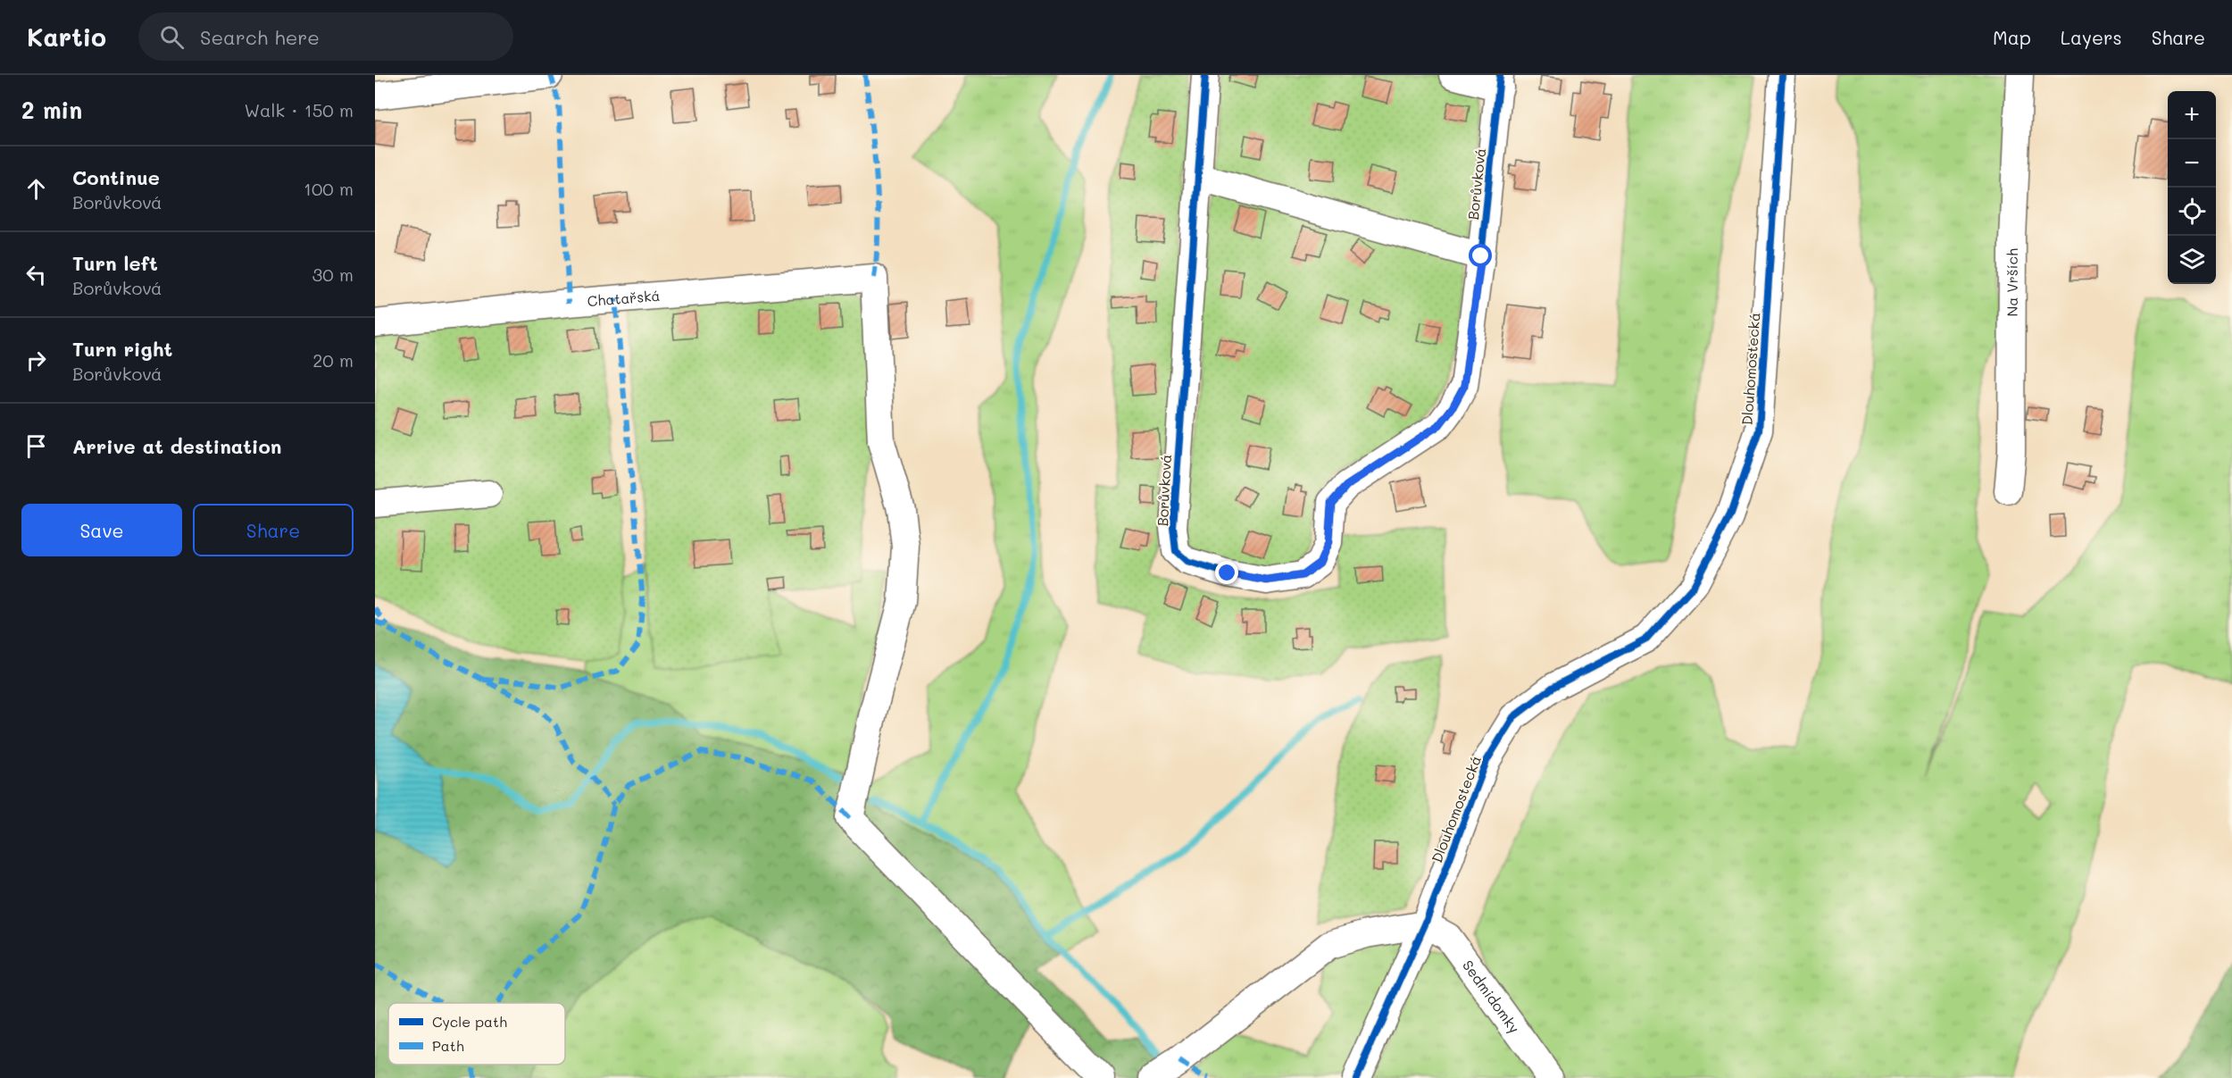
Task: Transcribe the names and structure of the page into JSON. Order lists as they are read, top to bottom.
{
  "streets": {
    "street": [
      "Borůvková",
      "Na Vrších",
      "Chatařská",
      "Dlouhomostecká",
      "Sedmidomky"
    ]
  },
  "crossings": [
    ["Dlouhomostecká", "Sedmidomky"]
  ],
  "legend": ["Cycle path", "Path"],
  "page": {
    "header": "Kartio",
    "search": "Search here",
    "nav": ["Map", "Layers", "Share"],
    "heading": ["2 min", "Walk · 150 m"],
    "map_buttons": ["+", "−"],
    "list": [
      ["Continue", "Borůvková", "100 m"],
      ["Turn left", "Borůvková", "30 m"],
      ["Turn right", "Borůvková", "20 m"],
      "Arrive at destination"
    ],
    "buttons": ["Save", "Share"]
  }
}
